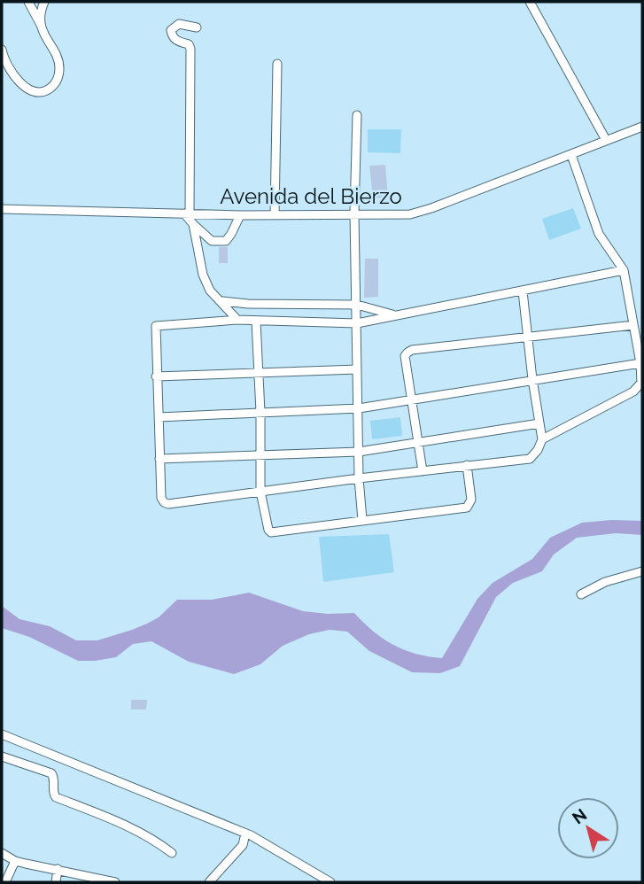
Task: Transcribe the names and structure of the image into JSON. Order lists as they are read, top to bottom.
{
  "streets": {
    "street": ["Avenida del Bierzo"]
  },
  "north": "top left"
}
